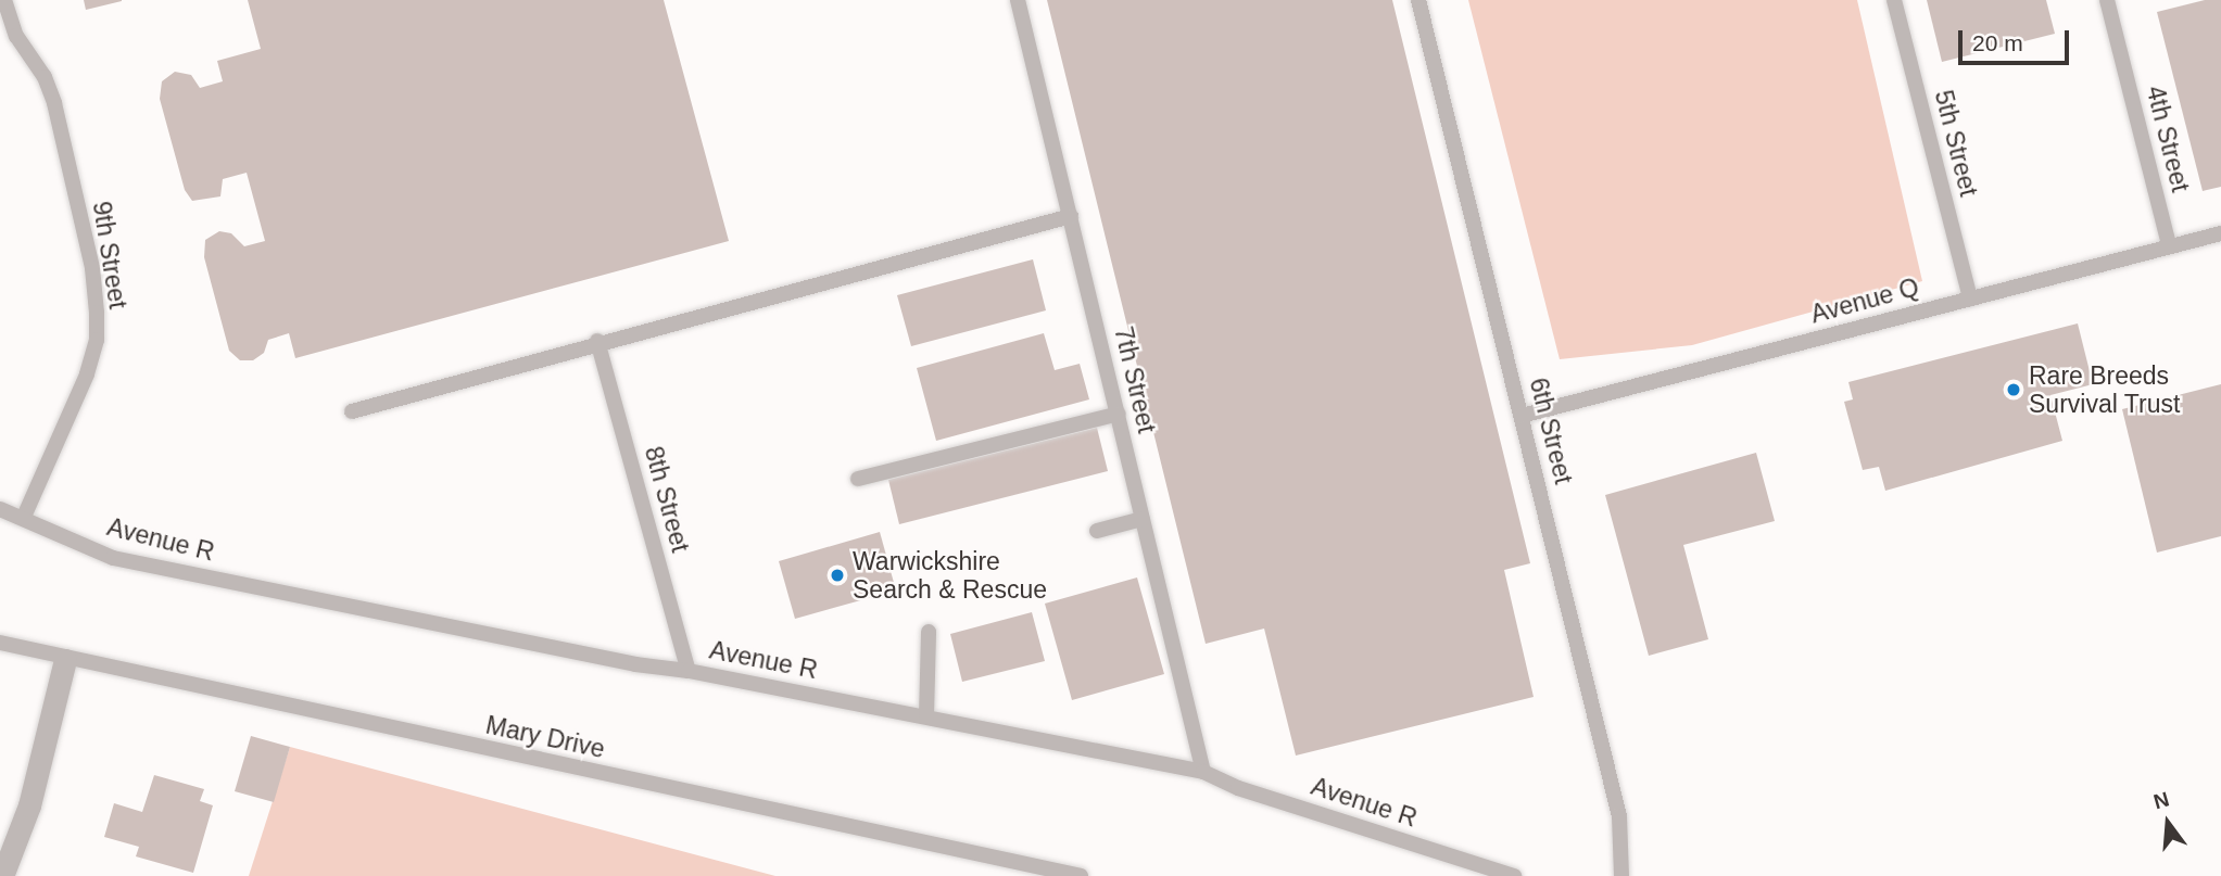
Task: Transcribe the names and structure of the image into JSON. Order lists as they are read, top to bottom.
{
  "streets": {
    "lane": [
      "4th Street",
      "5th Street",
      "9th Street",
      "Avenue Q",
      "7th Street",
      "6th Street",
      "8th Street",
      "Avenue R",
      "Mary Drive"
    ]
  },
  "crossings": [
    ["4th Street", "Avenue Q"],
    ["5th Street", "Avenue Q"],
    ["9th Street", "Avenue R"],
    ["Avenue Q", "6th Street"],
    ["7th Street", "Avenue R"],
    ["8th Street", "Avenue R"]
  ],
  "places": ["Rare Breeds Survival Trust", "Warwickshire Search & Rescue"],
  "scale_bar": "20 m",
  "north": "top"
}
